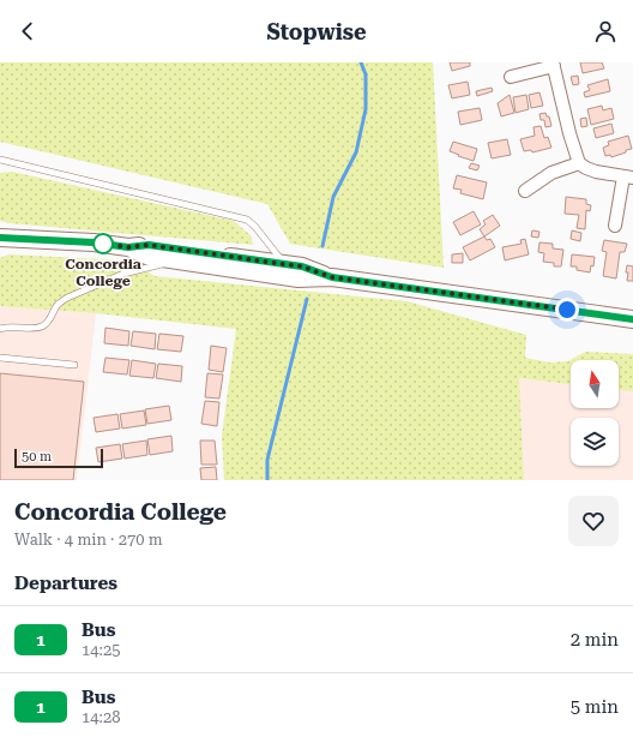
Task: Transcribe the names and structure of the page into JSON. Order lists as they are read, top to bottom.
{
  "places": ["Concordia College"],
  "lines": ["bus line 1"],
  "scale_bar": "50 m",
  "north": "top",
  "page": {
    "header": "Stopwise",
    "scale": "50 m",
    "heading": [
      ["Concordia College", "Walk · 4 min · 270 m"],
      "Departures"
    ],
    "list": [
      {
        "mark": "1",
        "name": "Bus",
        "note": "14:25",
        "value": "2 min"
      },
      {
        "mark": "1",
        "name": "Bus",
        "note": "14:28",
        "value": "5 min"
      }
    ]
  }
}
